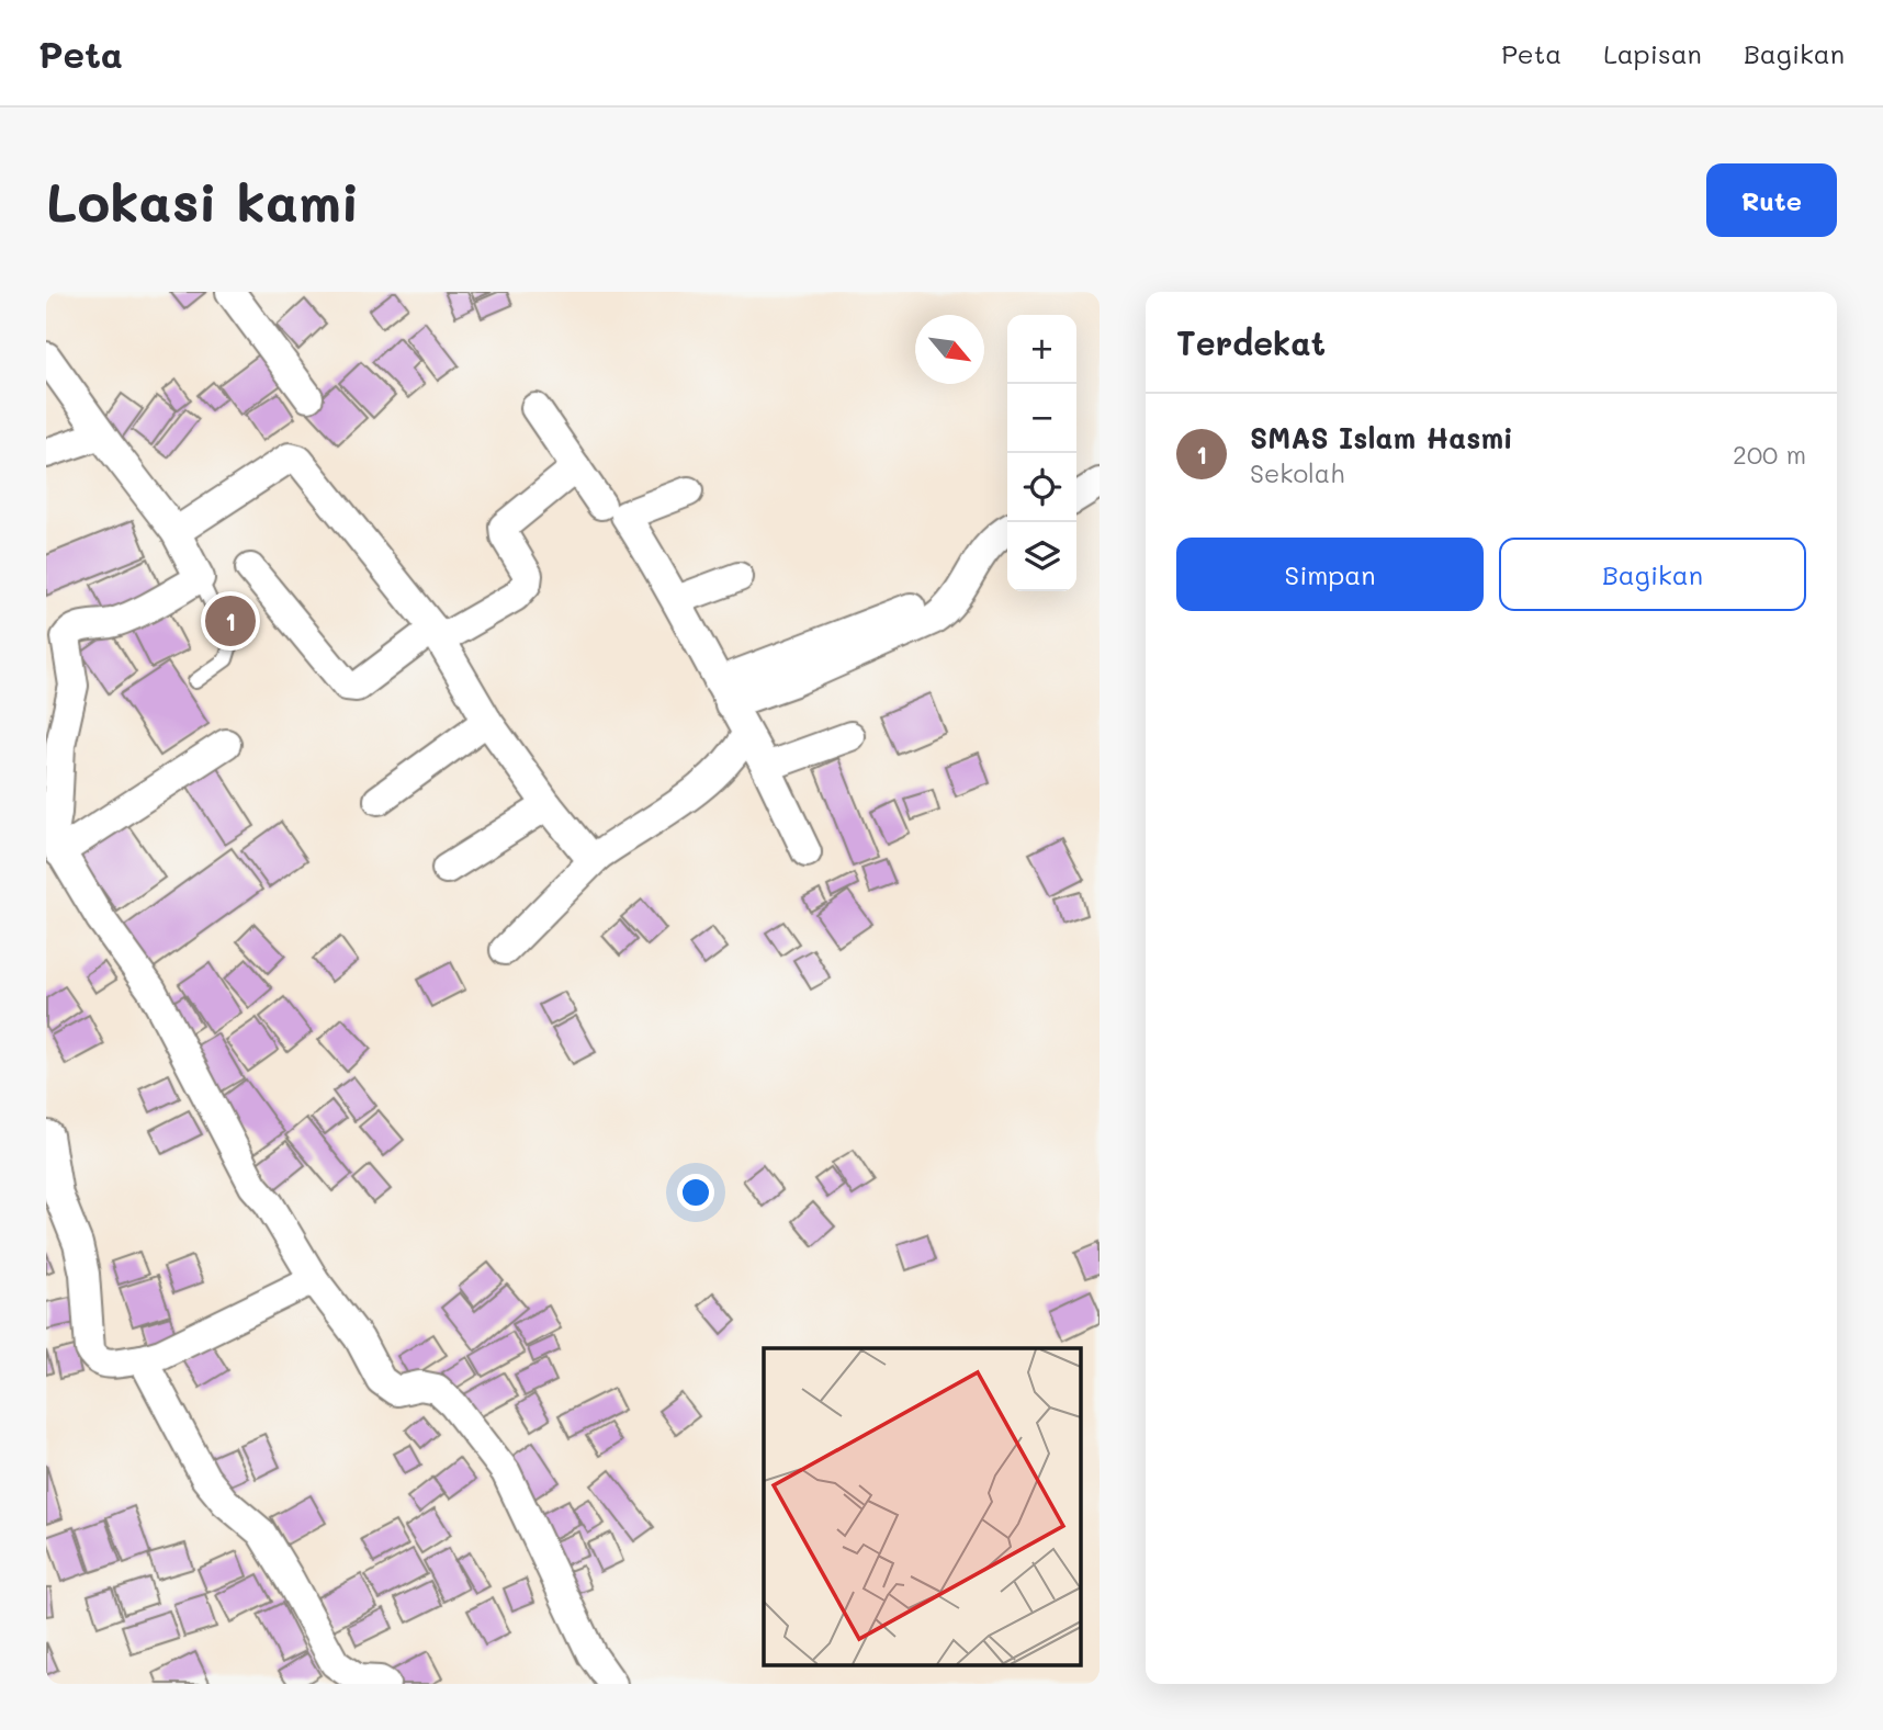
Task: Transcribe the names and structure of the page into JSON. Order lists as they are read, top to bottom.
{
  "north": "bottom right",
  "page": {
    "header": "Peta",
    "nav": ["Peta", "Lapisan", "Bagikan"],
    "buttons": [
      "Rute",
      ["Simpan", "Bagikan"]
    ],
    "title": "Lokasi kami",
    "heading": "Terdekat",
    "map_buttons": ["+", "−"],
    "list": [
      {
        "mark": "1",
        "name": "SMAS Islam Hasmi",
        "note": "Sekolah",
        "value": "200 m"
      }
    ],
    "pins": "1"
  }
}
